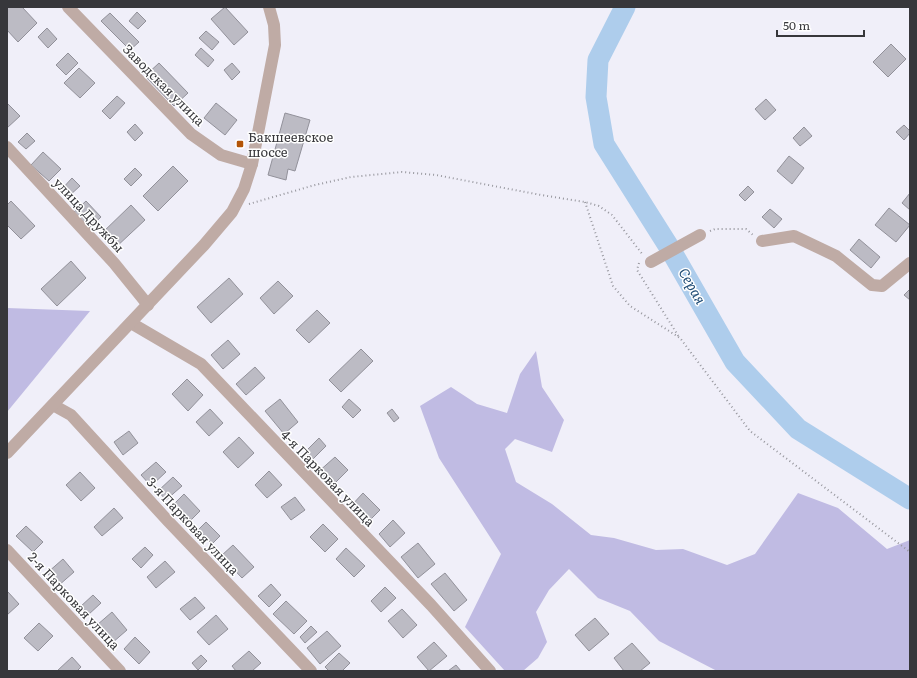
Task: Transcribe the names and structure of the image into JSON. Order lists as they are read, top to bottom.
{
  "streets": {
    "street": [
      "Заводская улица",
      "улица Дружбы",
      "4-я Парковая улица",
      "3-я Парковая улица",
      "2-я Парковая улица"
    ]
  },
  "water": ["Серая"],
  "places": {
    "transit": ["Бакшеевское шоссе"]
  },
  "scale_bar": "50 m"
}
